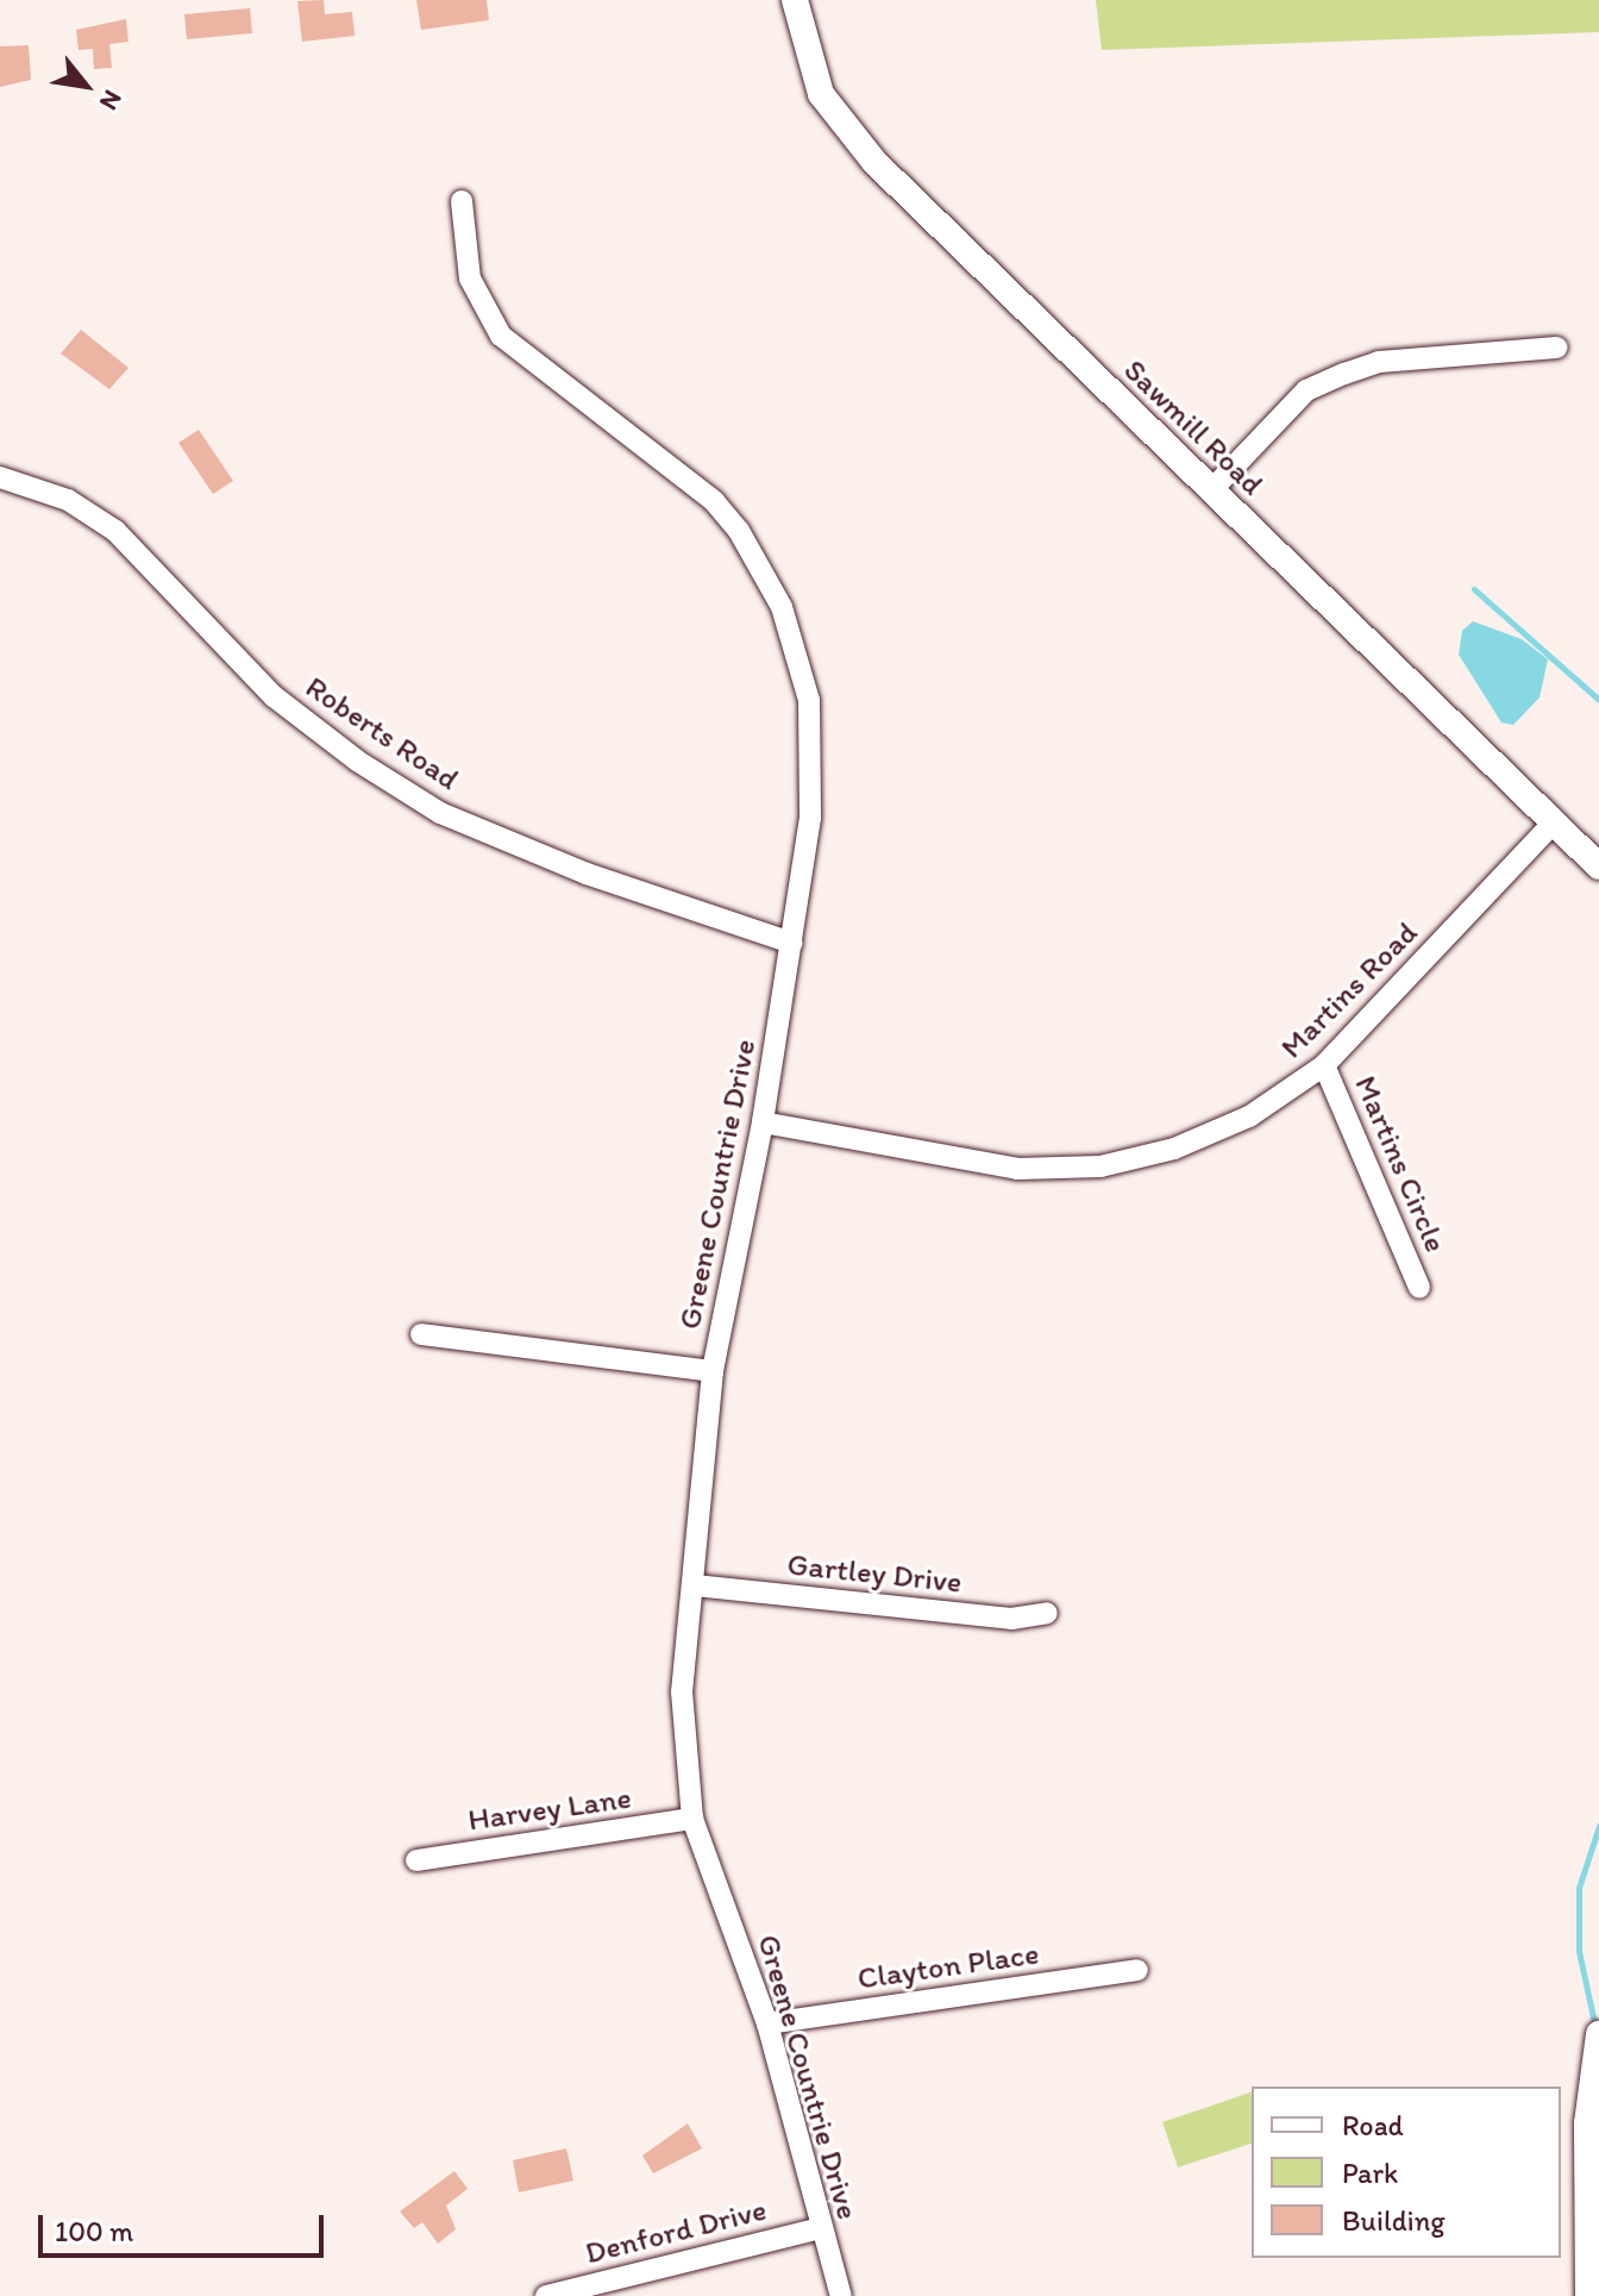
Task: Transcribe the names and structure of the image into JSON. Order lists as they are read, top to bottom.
{
  "streets": {
    "street": [
      "Sawmill Road",
      "Roberts Road",
      "Martins Road",
      "Martins Circle",
      "Greene Countrie Drive",
      "Gartley Drive",
      "Harvey Lane",
      "Clayton Place",
      "Denford Drive"
    ]
  },
  "crossings": [
    ["Sawmill Road", "Martins Road"],
    ["Roberts Road", "Greene Countrie Drive"],
    ["Martins Road", "Martins Circle"],
    ["Martins Road", "Greene Countrie Drive"],
    ["Greene Countrie Drive", "Gartley Drive"],
    ["Greene Countrie Drive", "Harvey Lane"],
    ["Greene Countrie Drive", "Clayton Place"],
    ["Greene Countrie Drive", "Denford Drive"]
  ],
  "legend": ["Road", "Park", "Building"],
  "scale_bar": "100 m",
  "north": "bottom right"
}
